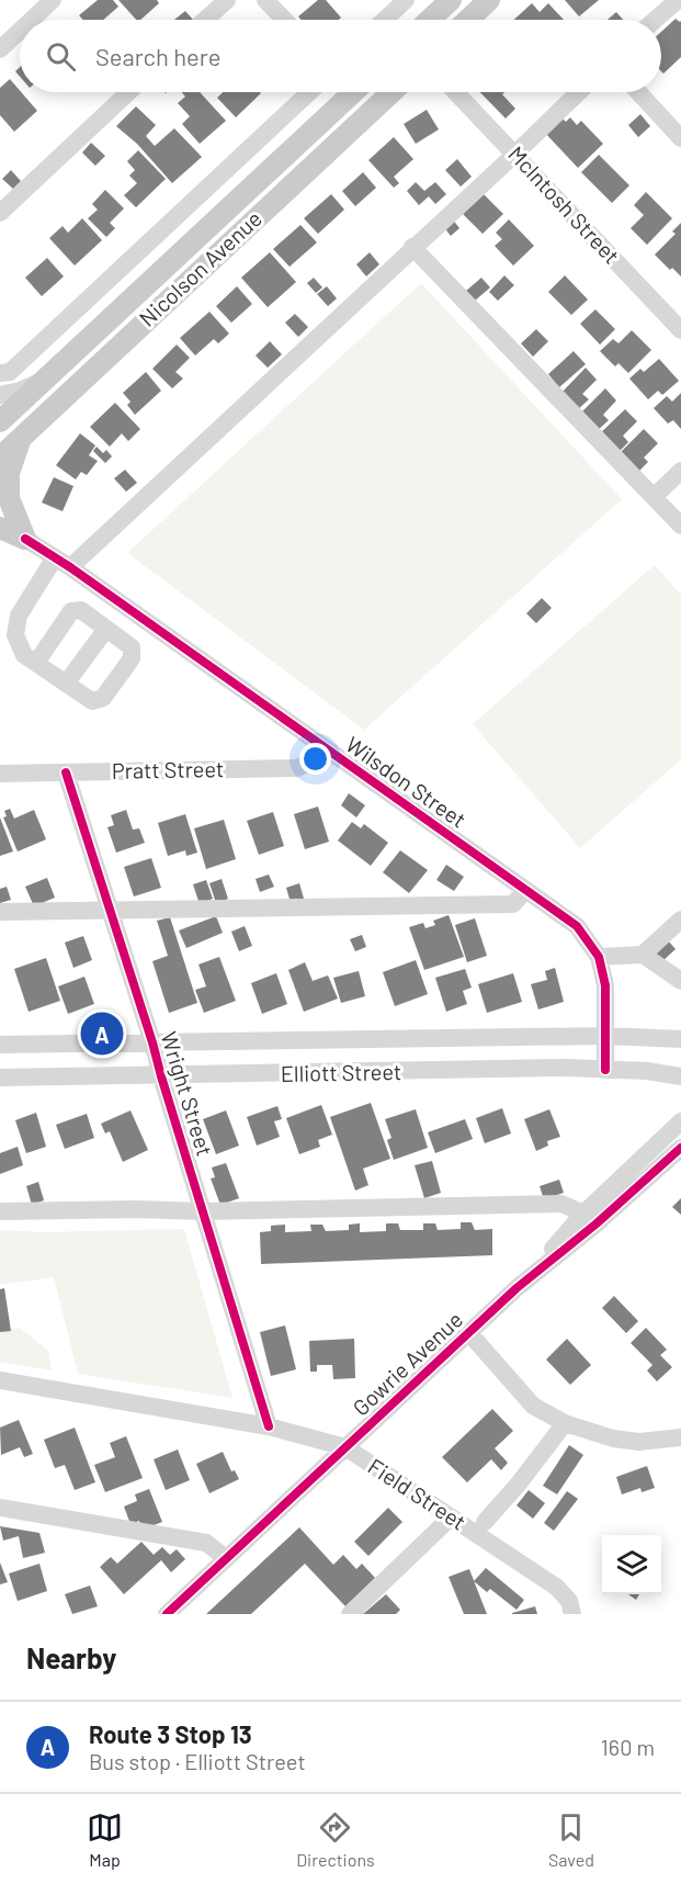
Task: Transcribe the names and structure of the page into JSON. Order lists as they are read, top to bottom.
{
  "streets": {
    "main road": ["Nicolson Avenue"],
    "street": [
      "McIntosh Street",
      "Pratt Street",
      "Wilsdon Street",
      "Elliott Street",
      "Wright Street",
      "Gowrie Avenue",
      "Field Street"
    ]
  },
  "crossings": [
    ["Pratt Street", "Wilsdon Street"],
    ["Pratt Street", "Wright Street"],
    ["Wilsdon Street", "Elliott Street"],
    ["Elliott Street", "Wright Street"],
    ["Wright Street", "Field Street"],
    ["Gowrie Avenue", "Field Street"]
  ],
  "page": {
    "search": "Search here",
    "pins": "A",
    "heading": "Nearby",
    "list": [
      {
        "mark": "A",
        "name": "Route 3 Stop 13",
        "note": "Bus stop · Elliott Street",
        "value": "160 m"
      }
    ],
    "nav": ["Map", "Directions", "Saved"]
  }
}
